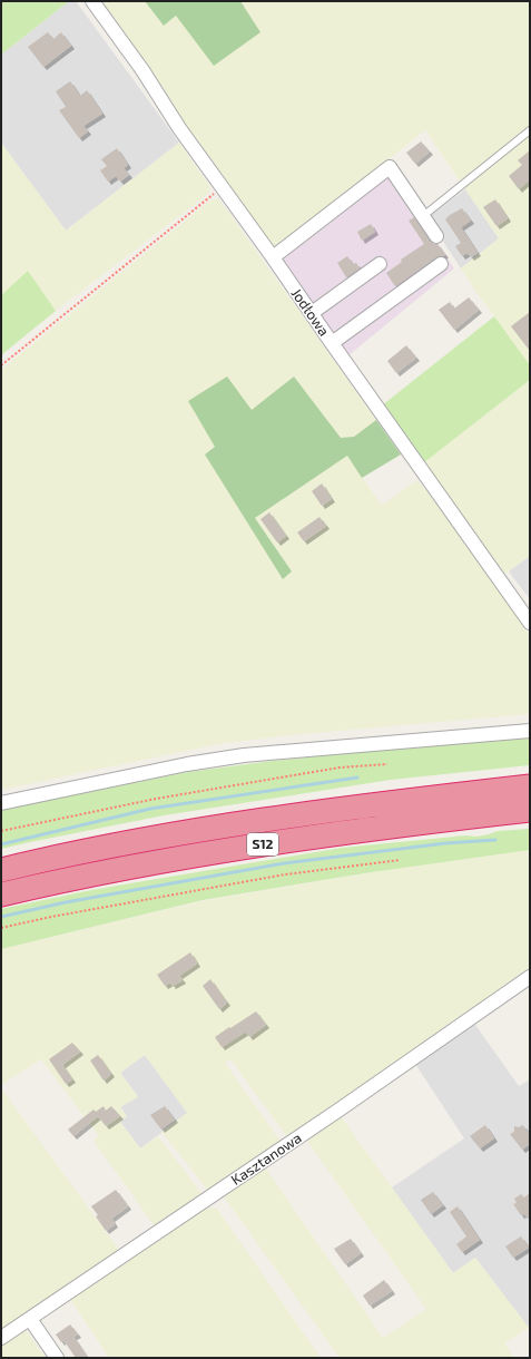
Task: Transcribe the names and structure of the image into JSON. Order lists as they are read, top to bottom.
{
  "streets": {
    "highway": ["S12"],
    "street": ["Jodłowa", "Kasztanowa"]
  }
}
